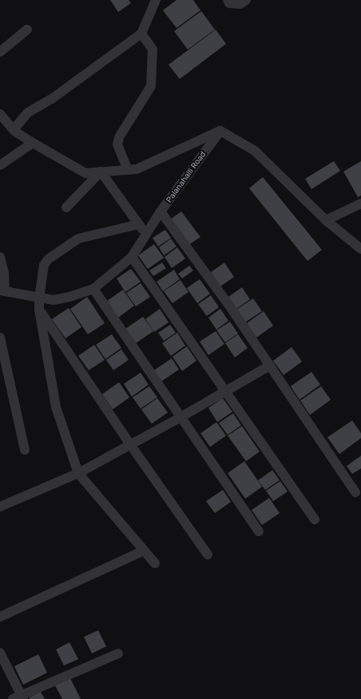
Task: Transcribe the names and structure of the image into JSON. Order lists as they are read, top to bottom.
{
  "streets": {
    "street": ["Palanahalli Road"]
  }
}
